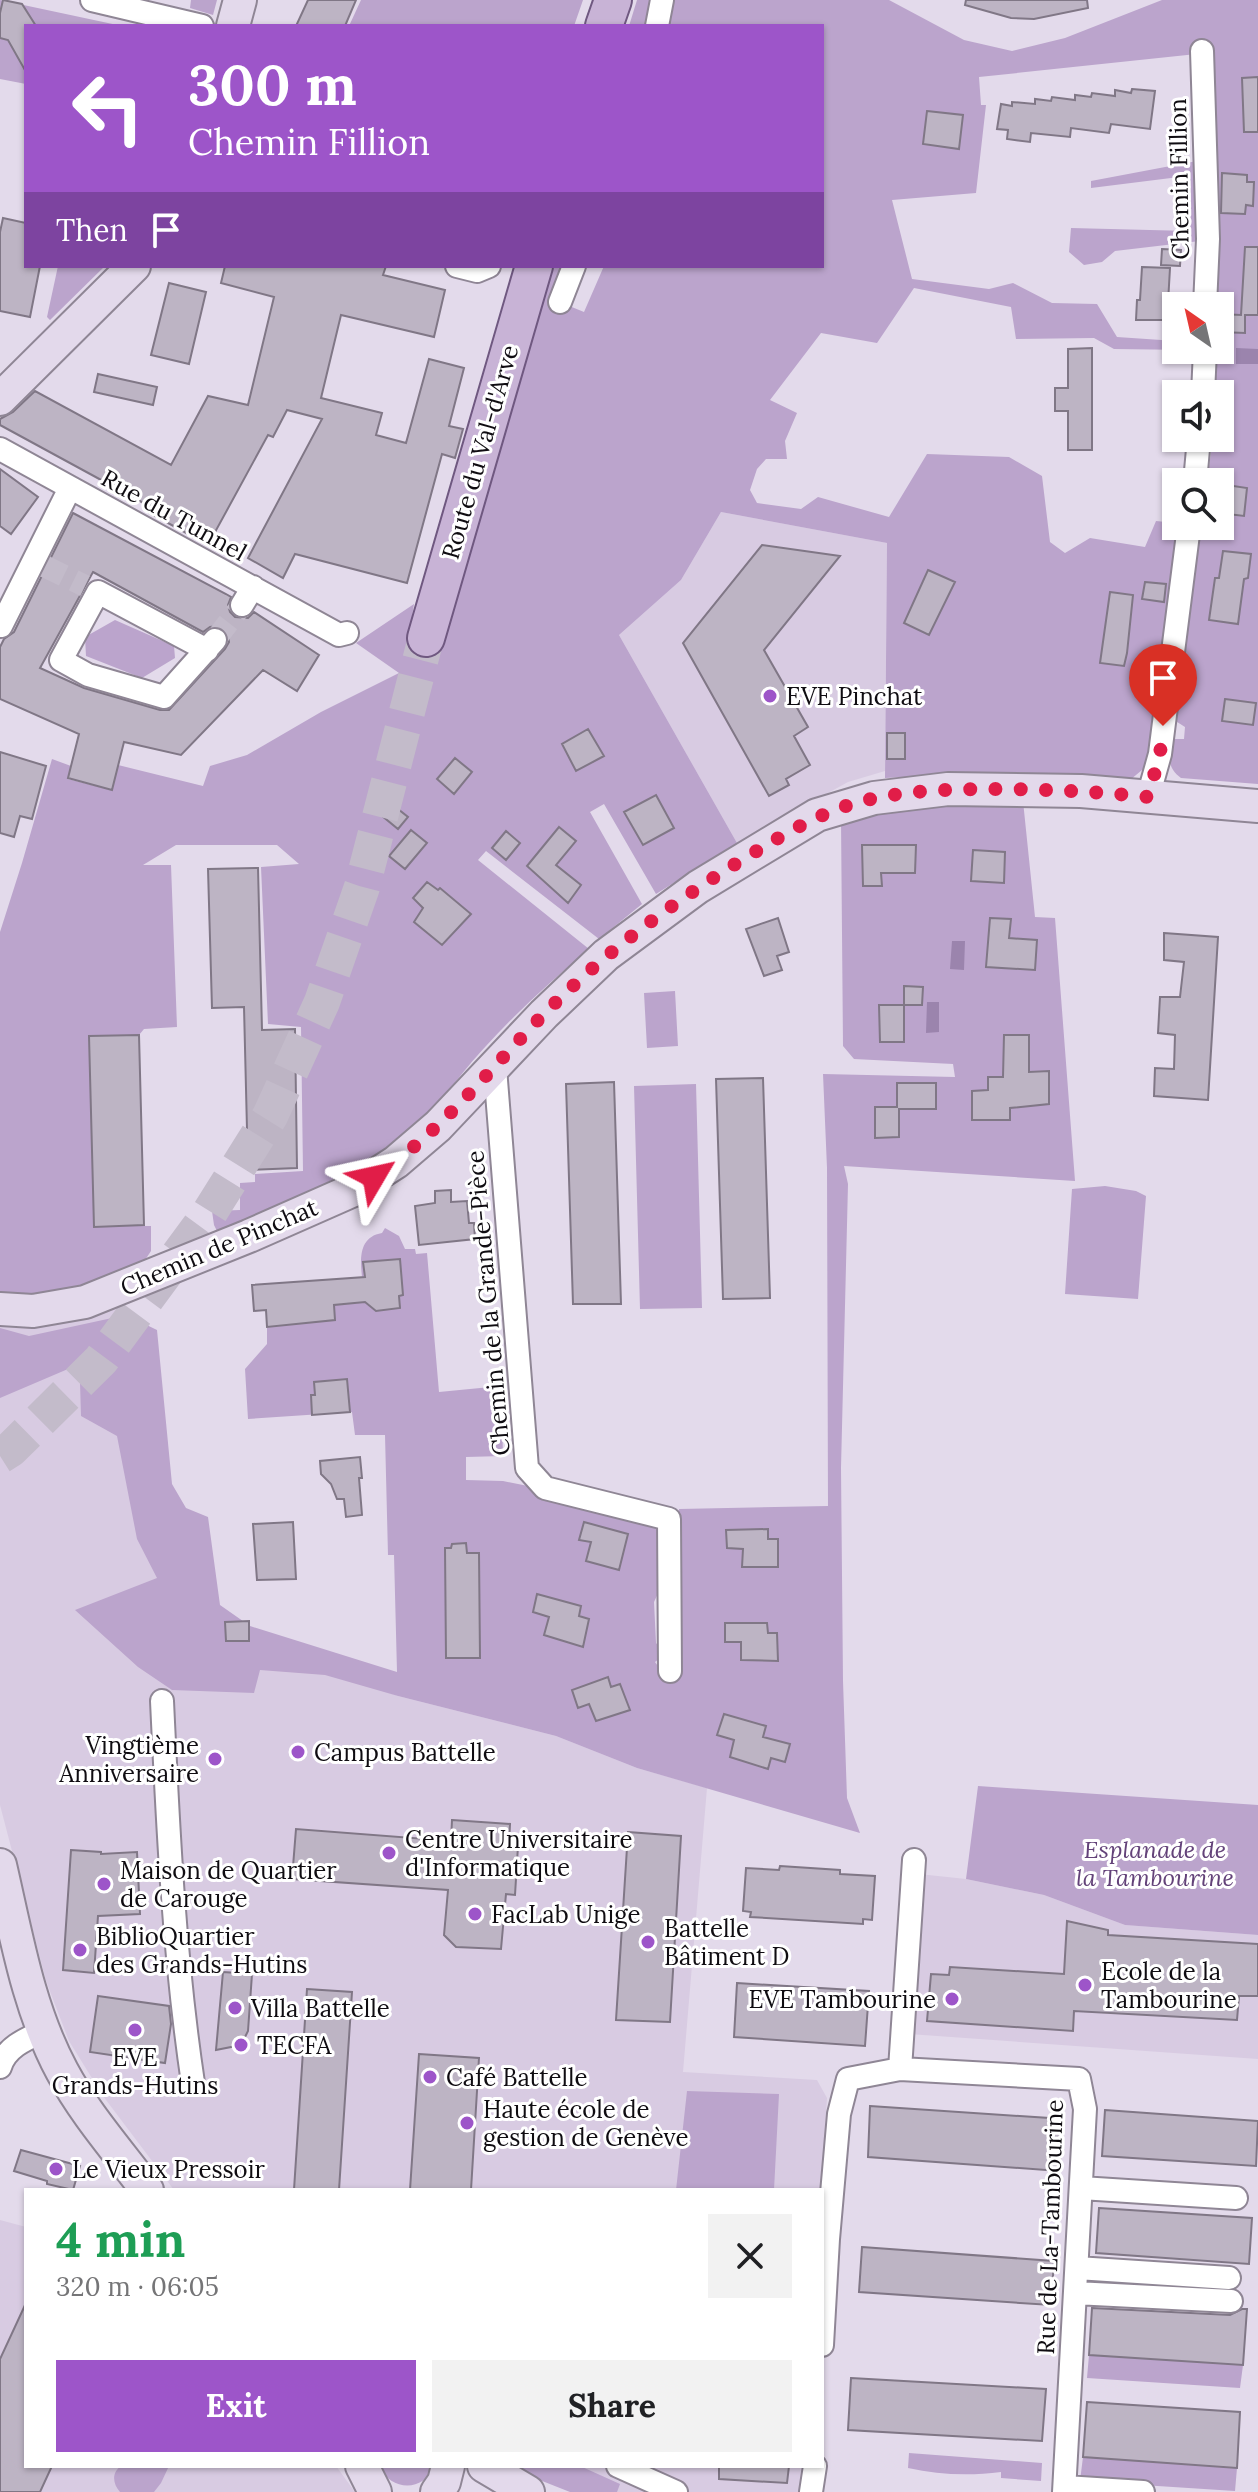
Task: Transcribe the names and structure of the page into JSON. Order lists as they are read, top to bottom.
{
  "streets": {
    "main road": ["Route du Val-d'Arve"],
    "street": [
      "Chemin Fillion",
      "Rue du Tunnel",
      "Chemin de Pinchat",
      "Chemin de la Grande-Pièce",
      "Rue de La-Tambourine"
    ]
  },
  "crossings": [
    ["Chemin de Pinchat", "Chemin de la Grande-Pièce"]
  ],
  "parks": ["Esplanade de la Tambourine"],
  "places": [
    "EVE Pinchat",
    "Campus Battelle",
    "Vingtième Anniversaire",
    "Centre Universitaire d'Informatique",
    "Maison de Quartier de Carouge",
    "FacLab Unige",
    "Battelle Bâtiment D",
    "BiblioQuartier des Grands-Hutins",
    "Ecole de la Tambourine",
    "EVE Tambourine",
    "Villa Battelle",
    "EVE Grands-Hutins",
    "TECFA",
    "Café Battelle",
    "Haute école de gestion de Genève",
    "Le Vieux Pressoir"
  ],
  "north": "top left",
  "page": {
    "turn": ["300 m", "Chemin Fillion"],
    "then": "Then",
    "heading": ["4 min", "320 m · 06:05"],
    "buttons": ["Exit", "Share"]
  }
}
